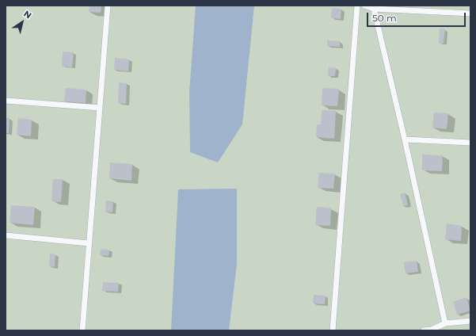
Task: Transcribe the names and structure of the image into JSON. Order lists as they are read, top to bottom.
{
  "scale_bar": "50 m",
  "north": "top right"
}
